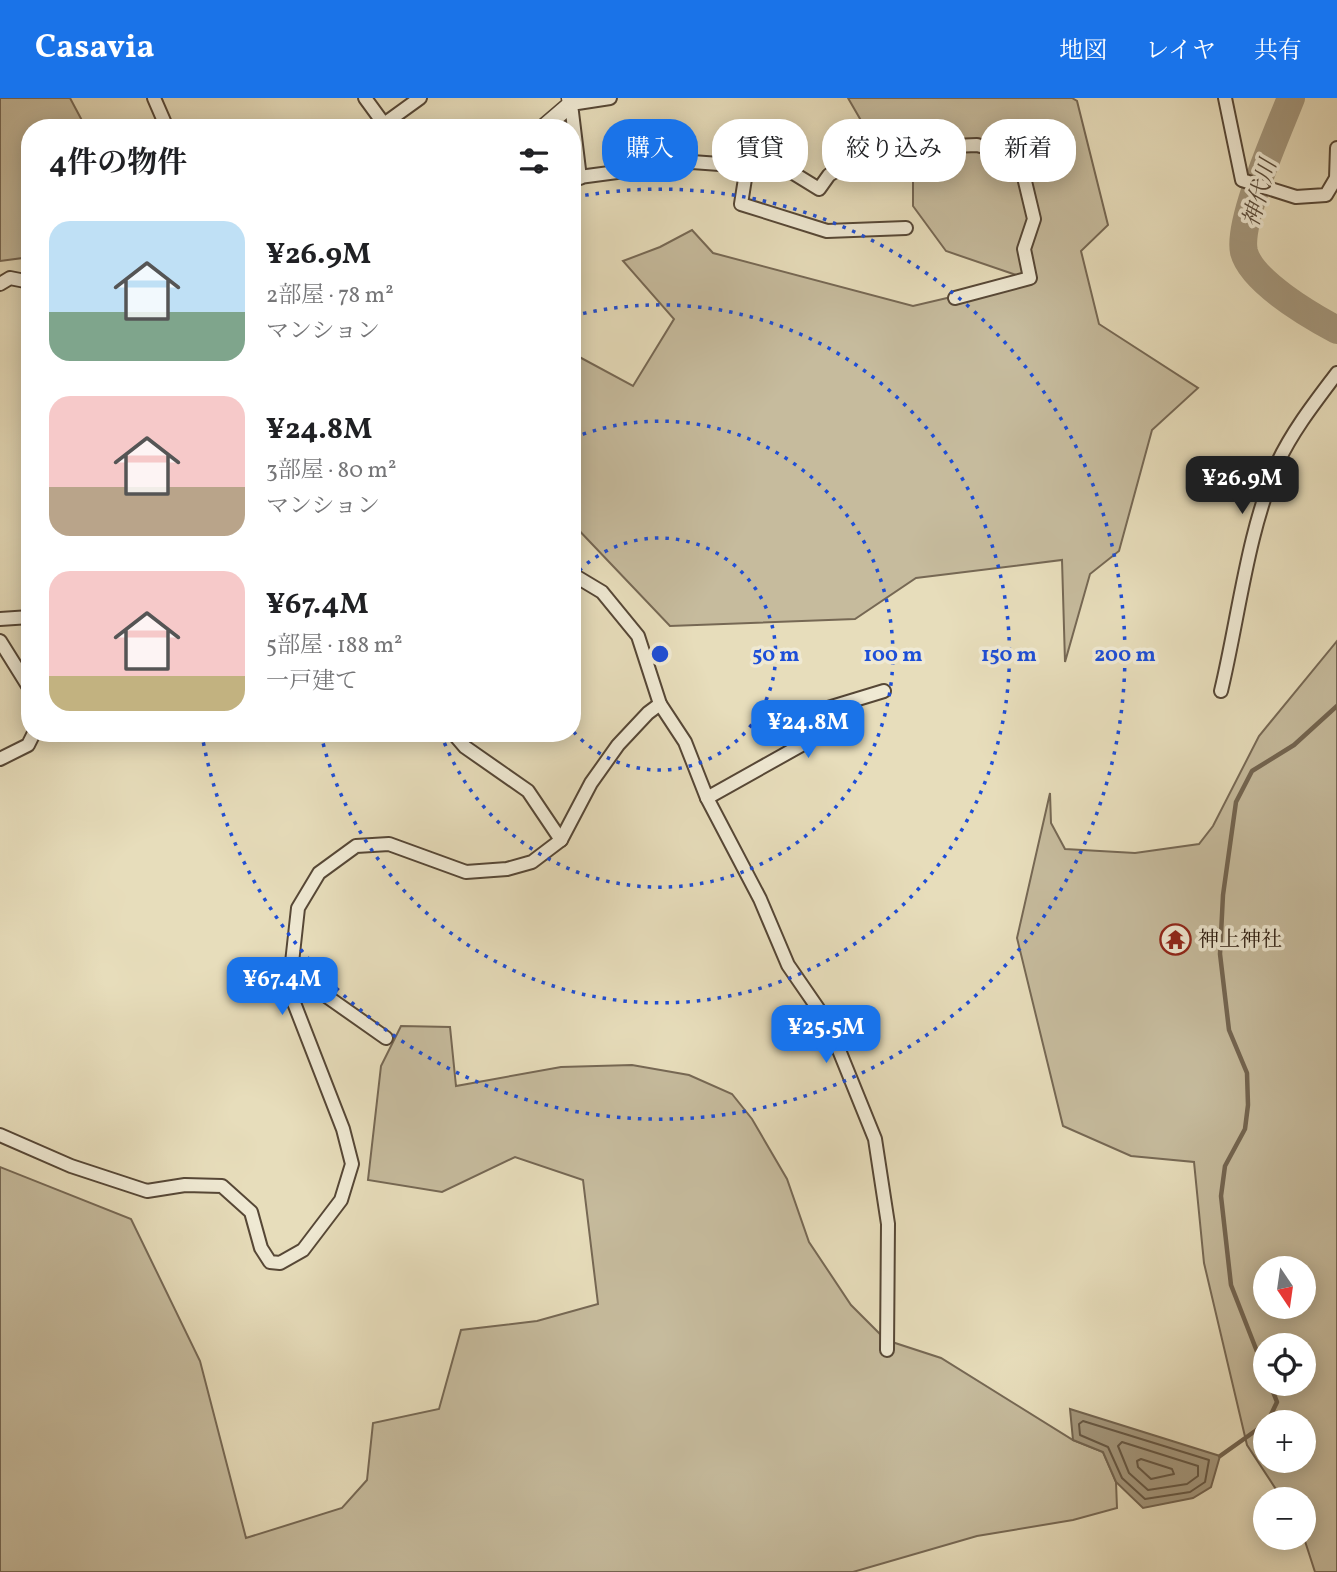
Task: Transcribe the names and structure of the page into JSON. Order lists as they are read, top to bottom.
{
  "water": ["神代川"],
  "places": {
    "temple": ["神上神社"]
  },
  "north": "bottom",
  "page": {
    "header": "Casavia",
    "nav": ["地図", "レイヤ", "共有"],
    "chip": [
      "購入",
      "賃貸",
      "絞り込み",
      "新着"
    ],
    "heading": "4件の物件",
    "list": [
      {
        "name": "¥26.9M",
        "note": "2部屋 · 78 m² · マンション"
      },
      {
        "name": "¥24.8M",
        "note": "3部屋 · 80 m² · マンション"
      },
      {
        "name": "¥67.4M",
        "note": "5部屋 · 188 m² · 一戸建て"
      }
    ],
    "price": [
      "¥26.9M",
      "¥24.8M",
      "¥67.4M",
      "¥25.5M"
    ],
    "map_buttons": ["+", "−"]
  },
  "rings": [
    "50 m",
    "100 m",
    "150 m",
    "200 m"
  ]
}
